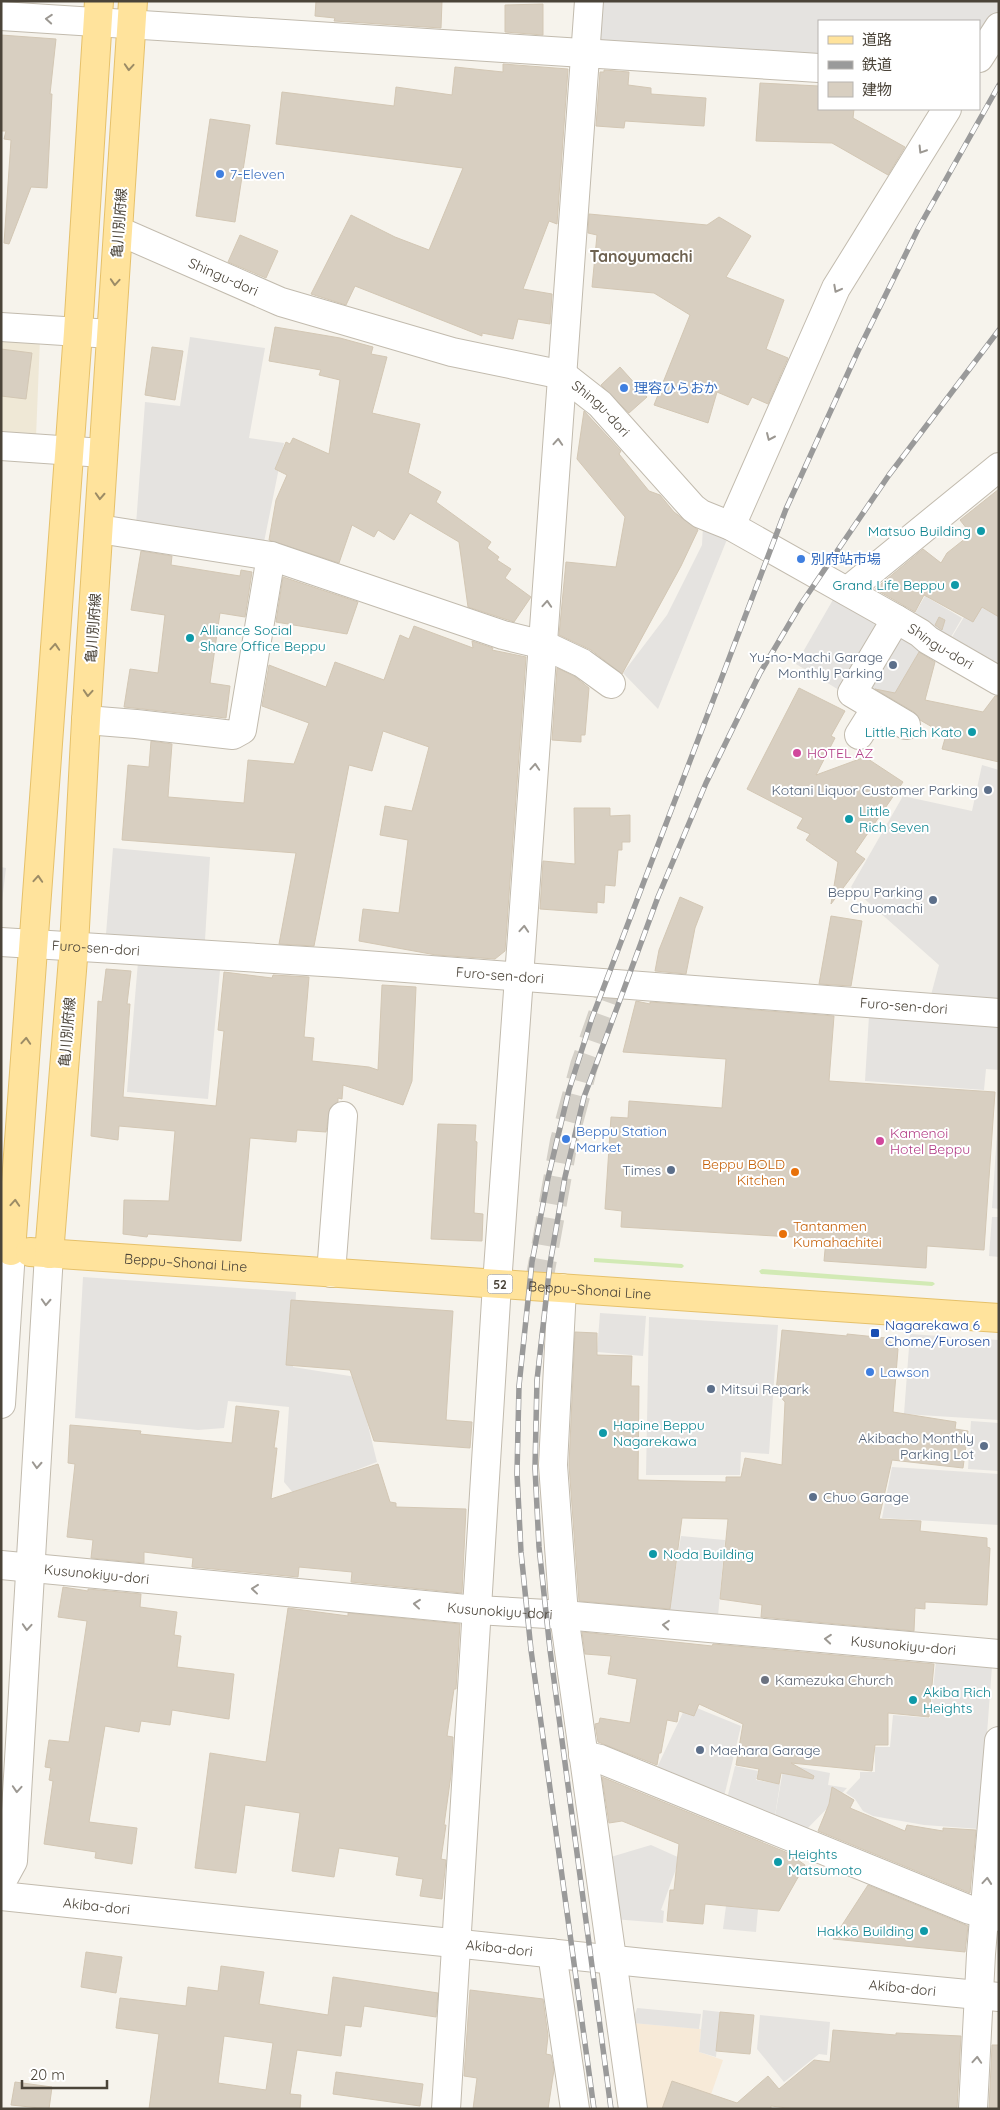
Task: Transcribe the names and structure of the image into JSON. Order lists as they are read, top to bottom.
{
  "streets": {
    "main road": ["亀川別府線", "Beppu–Shonai Line", "52"],
    "street": [
      "Shingu-dori",
      "Furo-sen-dori",
      "Kusunokiyu-dori",
      "Akiba-dori"
    ]
  },
  "crossings": [
    ["亀川別府線", "Shingu-dori"],
    ["亀川別府線", "Furo-sen-dori"],
    ["亀川別府線", "Beppu–Shonai Line"]
  ],
  "districts": ["Tanoyumachi"],
  "places": {
    "other": [
      "7-Eleven",
      "理容ひらおか",
      "Matsuo Building",
      "別府站市場",
      "Grand Life Beppu",
      "Alliance Social Share Office Beppu",
      "Yu-no-Machi Garage Monthly Parking",
      "Little Rich Kato",
      "HOTEL AZ",
      "Kotani Liquor Customer Parking",
      "Little Rich Seven",
      "Beppu Parking Chuomachi",
      "Beppu Station Market",
      "Kamenoi Hotel Beppu",
      "Times",
      "Beppu BOLD Kitchen",
      "Tantanmen Kumahachitei",
      "Lawson",
      "Mitsui Repark",
      "Hapine Beppu Nagarekawa",
      "Akibacho Monthly Parking Lot",
      "Chuo Garage",
      "Noda Building",
      "Kamezuka Church",
      "Akiba Rich Heights",
      "Maehara Garage",
      "Heights Matsumoto",
      "Hakkō Building"
    ],
    "transit": ["Nagarekawa 6 Chome/Furosen"]
  },
  "legend": ["道路", "鉄道", "建物"],
  "scale_bar": "20 m"
}
